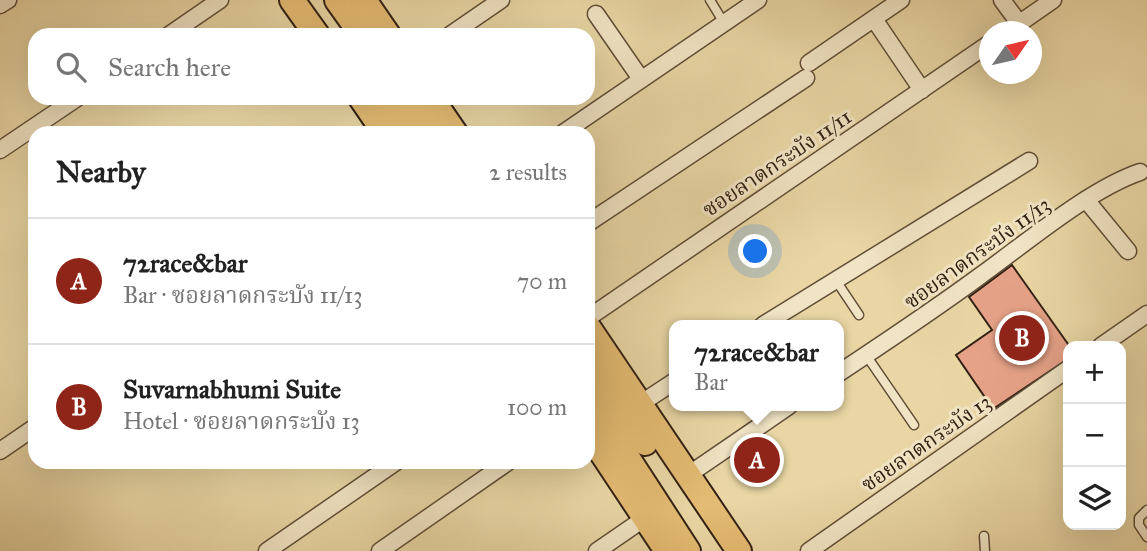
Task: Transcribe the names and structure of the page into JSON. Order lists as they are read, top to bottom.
{
  "streets": {
    "street": ["ซอยลาดกระบัง 11/11", "ซอยลาดกระบัง 11/13", "ซอยลาดกระบัง 13"]
  },
  "north": "top right",
  "page": {
    "search": "Search here",
    "heading": ["Nearby", "2 results"],
    "list": [
      {
        "mark": "A",
        "name": "72race&bar",
        "note": "Bar · ซอยลาดกระบัง 11/13",
        "value": "70 m"
      },
      {
        "mark": "B",
        "name": "Suvarnabhumi Suite",
        "note": "Hotel · ซอยลาดกระบัง 13",
        "value": "100 m"
      }
    ],
    "pins": ["B", "A"],
    "popup": ["72race&bar", "Bar"],
    "map_buttons": ["+", "−"]
  }
}
